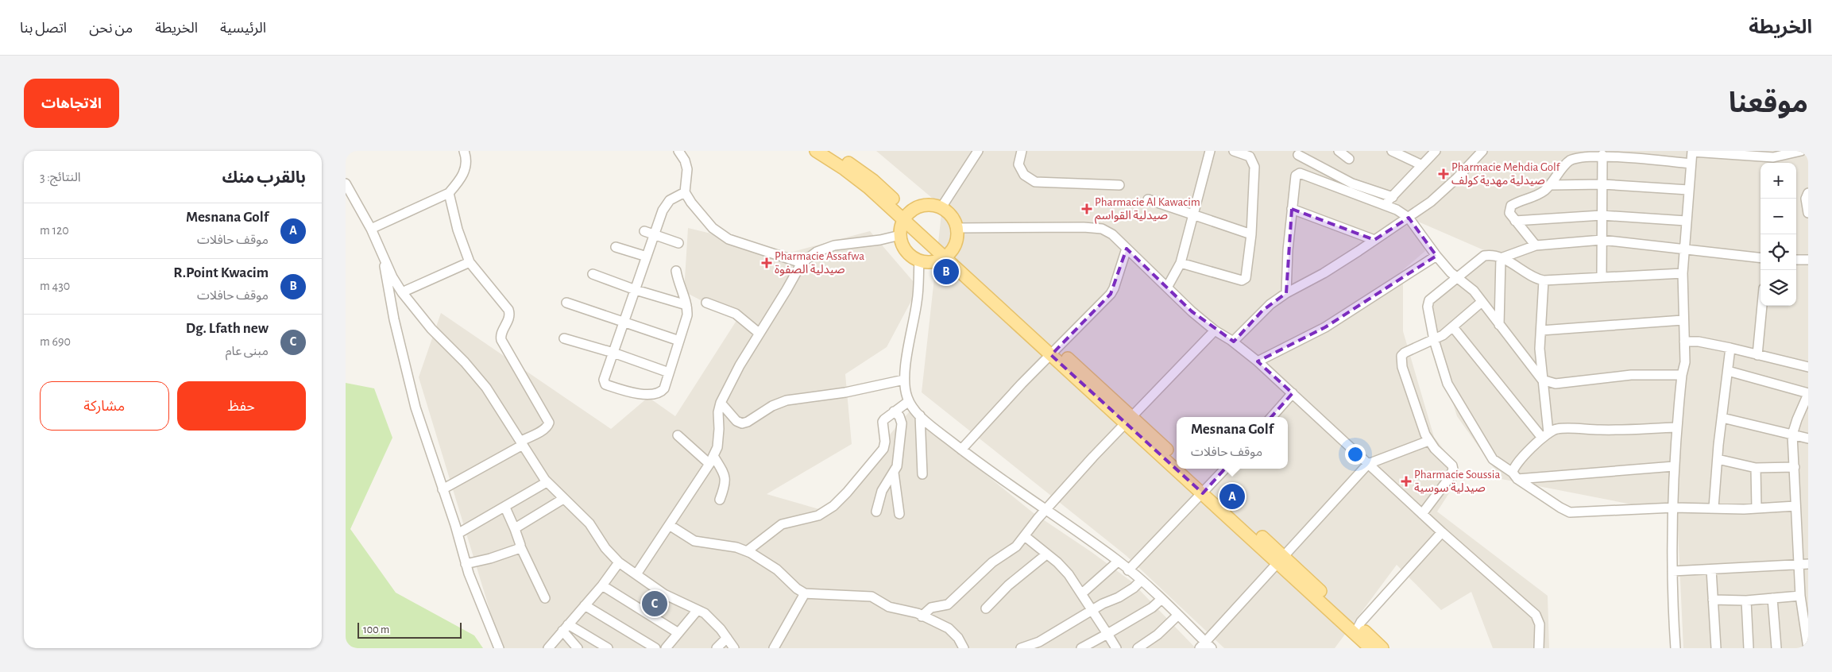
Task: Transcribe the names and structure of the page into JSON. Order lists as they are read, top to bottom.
{
  "places": {
    "health": [
      "Pharmacie Mehdia Golf صيدلية مهدية كولف",
      "Pharmacie Al Kawacim صيدلية القواسم",
      "Pharmacie Assafwa صيدلية الصفوة",
      "Pharmacie Soussia صيدلية سوسية"
    ]
  },
  "scale_bar": "100 m",
  "page": {
    "header": "الخريطة",
    "nav": [
      "الرئيسية",
      "الخريطة",
      "من نحن",
      "اتصل بنا"
    ],
    "title": "موقعنا",
    "buttons": [
      "الاتجاهات",
      ["حفظ", "مشاركة"]
    ],
    "heading": ["بالقرب منك", "النتائج: 3"],
    "map_buttons": ["+", "−"],
    "list": [
      {
        "mark": "A",
        "name": "Mesnana Golf",
        "note": "موقف حافلات",
        "value": "120 m"
      },
      {
        "mark": "B",
        "name": "R.Point Kwacim",
        "note": "موقف حافلات",
        "value": "430 m"
      },
      {
        "mark": "C",
        "name": "Dg. Lfath new",
        "note": "مبنى عام",
        "value": "690 m"
      }
    ],
    "pins": ["B", "A", "C"],
    "popup": ["Mesnana Golf", "موقف حافلات"],
    "scale": "100 m"
  }
}
